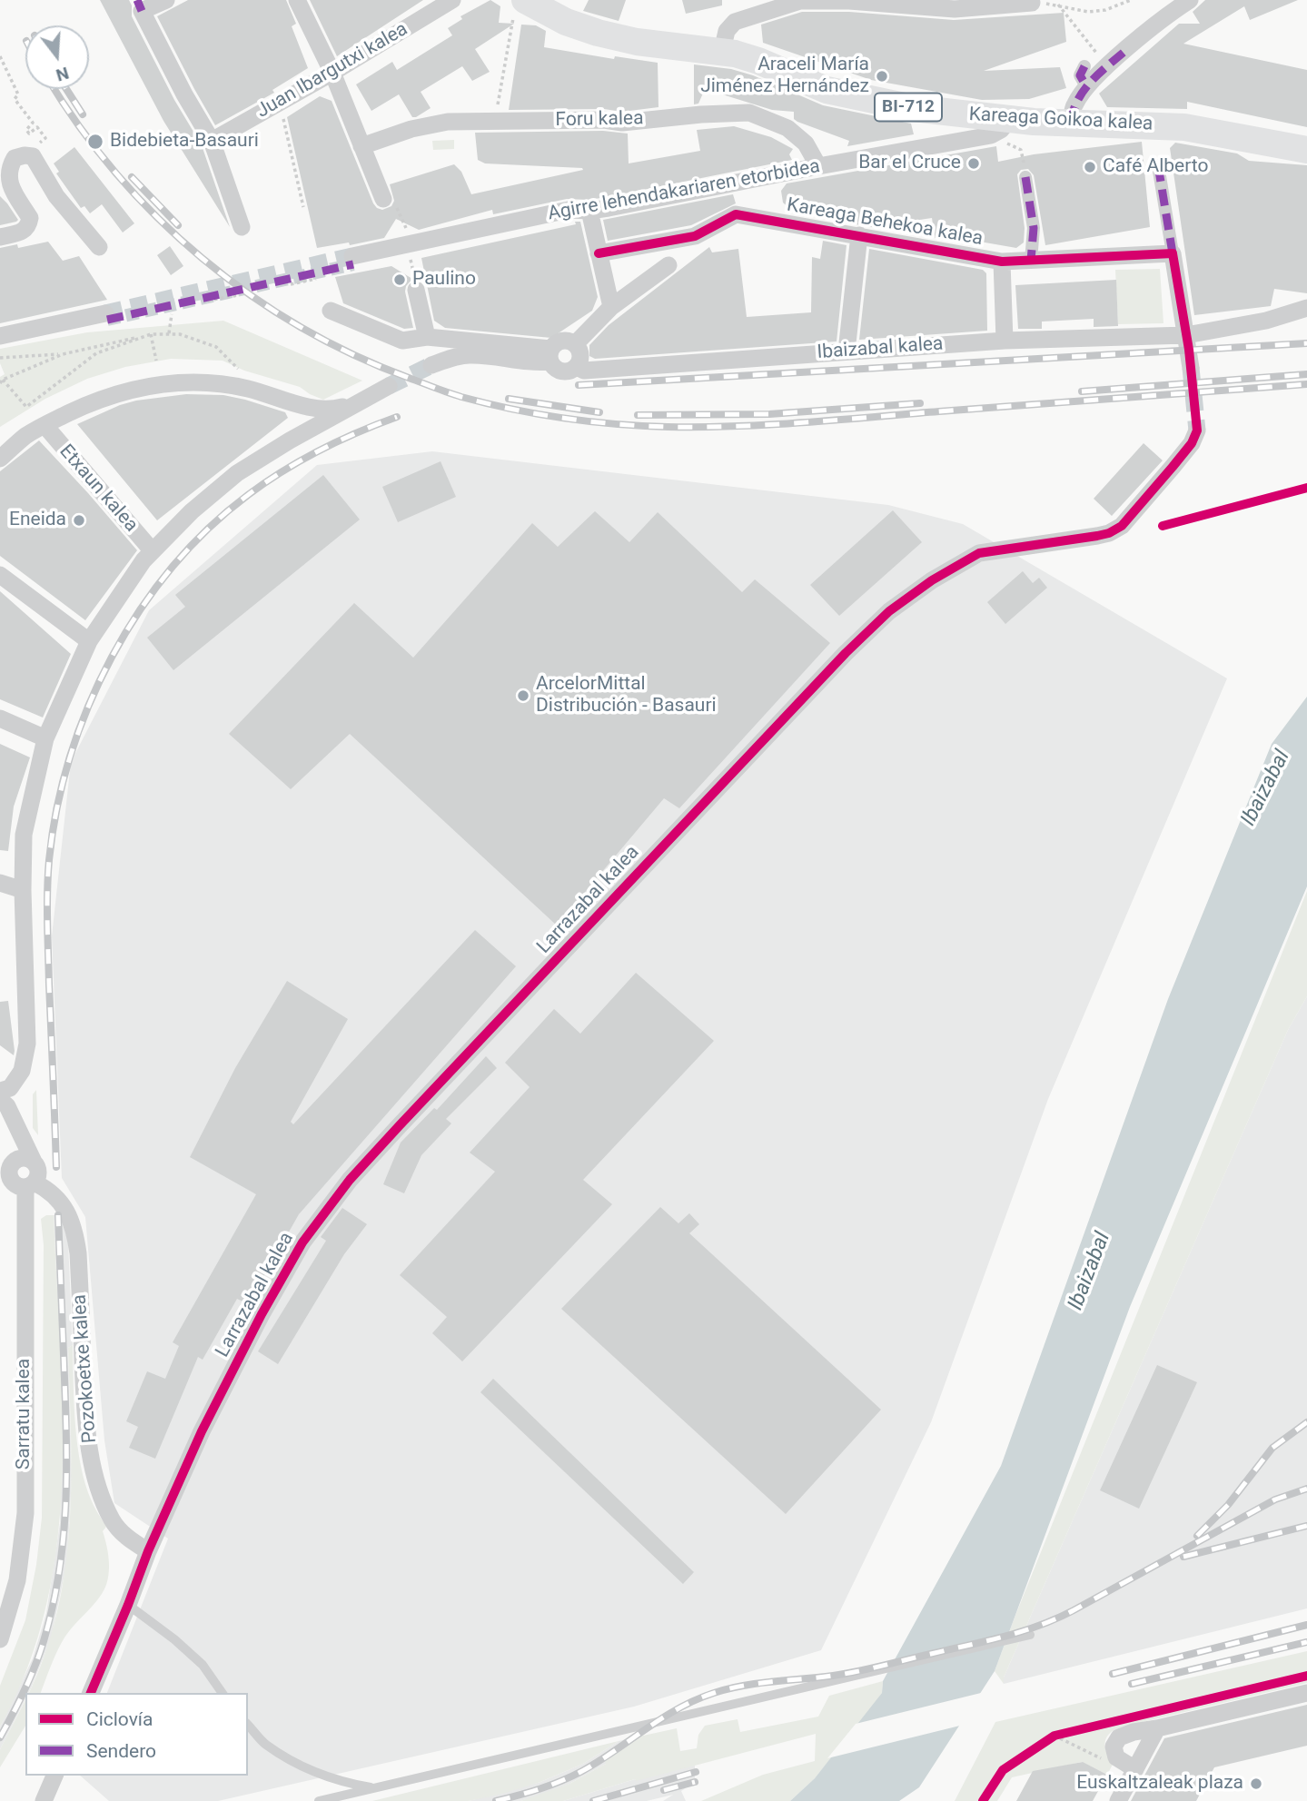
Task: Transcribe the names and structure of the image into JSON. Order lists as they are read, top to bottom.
{
  "streets": {
    "main road": ["BI-712", "Kareaga Goikoa kalea"],
    "street": [
      "Juan Ibargutxi kalea",
      "Foru kalea",
      "Agirre lehendakariaren etorbidea",
      "Kareaga Behekoa kalea",
      "Ibaizabal kalea",
      "Etxaun kalea",
      "Larrazabal kalea",
      "Pozokoetxe kalea",
      "Sarratu kalea"
    ]
  },
  "crossings": [
    ["Foru kalea", "Agirre lehendakariaren etorbidea"],
    ["Kareaga Goikoa kalea", "Agirre lehendakariaren etorbidea"],
    ["Larrazabal kalea", "Pozokoetxe kalea"],
    ["Pozokoetxe kalea", "Sarratu kalea"]
  ],
  "water": ["Ibaizabal"],
  "places": [
    "Araceli María Jiménez Hernández",
    "Bidebieta-Basauri",
    "Bar el Cruce",
    "Café Alberto",
    "Paulino",
    "Eneida",
    "ArcelorMittal Distribución - Basauri",
    "Euskaltzaleak plaza"
  ],
  "legend": ["Ciclovía", "Sendero"],
  "north": "bottom"
}
